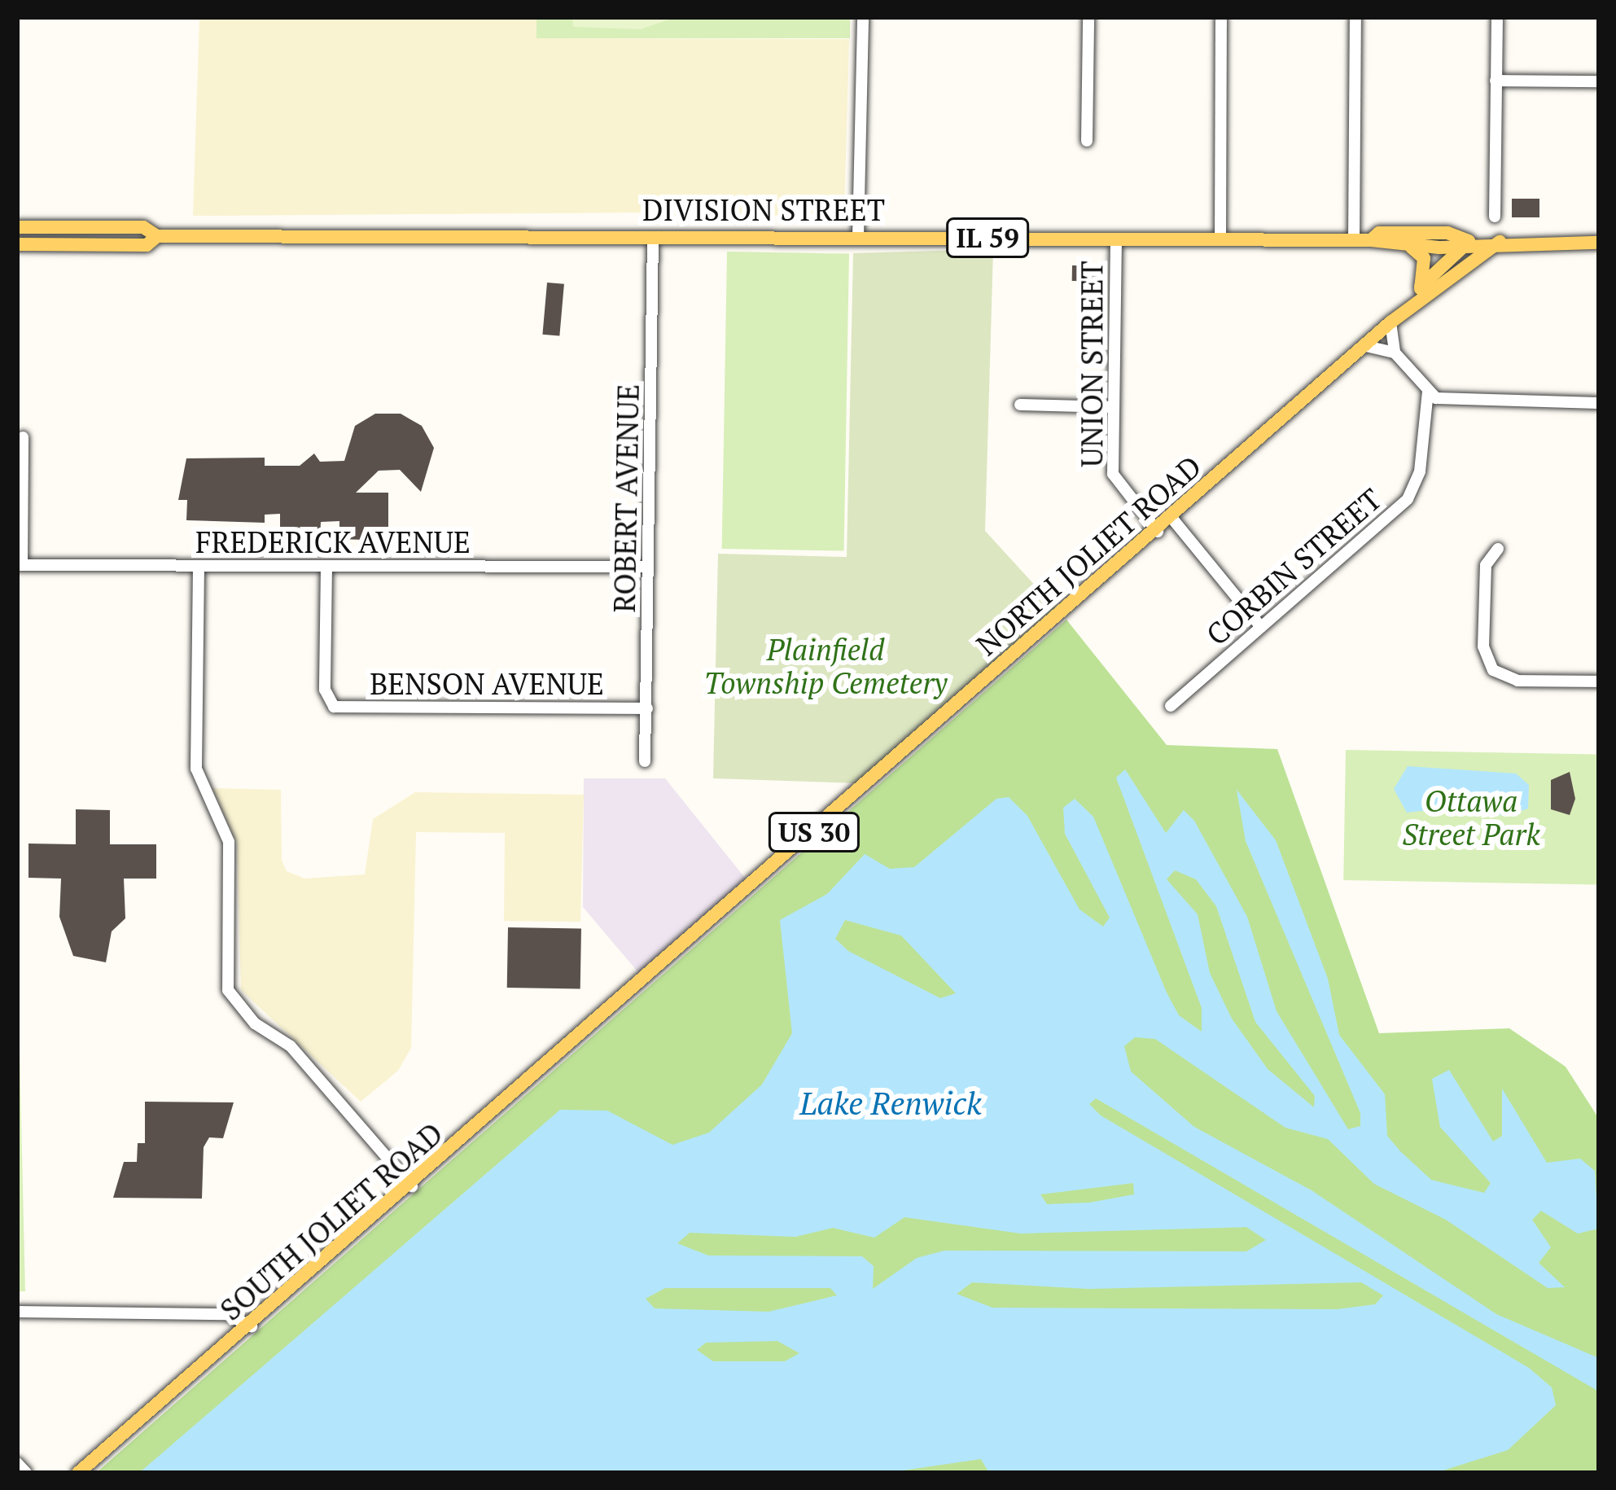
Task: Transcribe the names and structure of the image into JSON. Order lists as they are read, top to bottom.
{
  "streets": {
    "main road": [
      "DIVISION STREET",
      "IL 59",
      "NORTH JOLIET ROAD",
      "US 30",
      "SOUTH JOLIET ROAD"
    ],
    "street": [
      "UNION STREET",
      "ROBERT AVENUE",
      "FREDERICK AVENUE",
      "CORBIN STREET",
      "BENSON AVENUE"
    ]
  },
  "crossings": [
    ["DIVISION STREET", "UNION STREET"],
    ["DIVISION STREET", "ROBERT AVENUE"],
    ["DIVISION STREET", "NORTH JOLIET ROAD"],
    ["UNION STREET", "NORTH JOLIET ROAD"],
    ["ROBERT AVENUE", "FREDERICK AVENUE"],
    ["ROBERT AVENUE", "BENSON AVENUE"],
    ["FREDERICK AVENUE", "BENSON AVENUE"],
    ["NORTH JOLIET ROAD", "SOUTH JOLIET ROAD"]
  ],
  "water": ["Lake Renwick"],
  "parks": ["Plainfield Township Cemetery", "Ottawa Street Park"]
}
